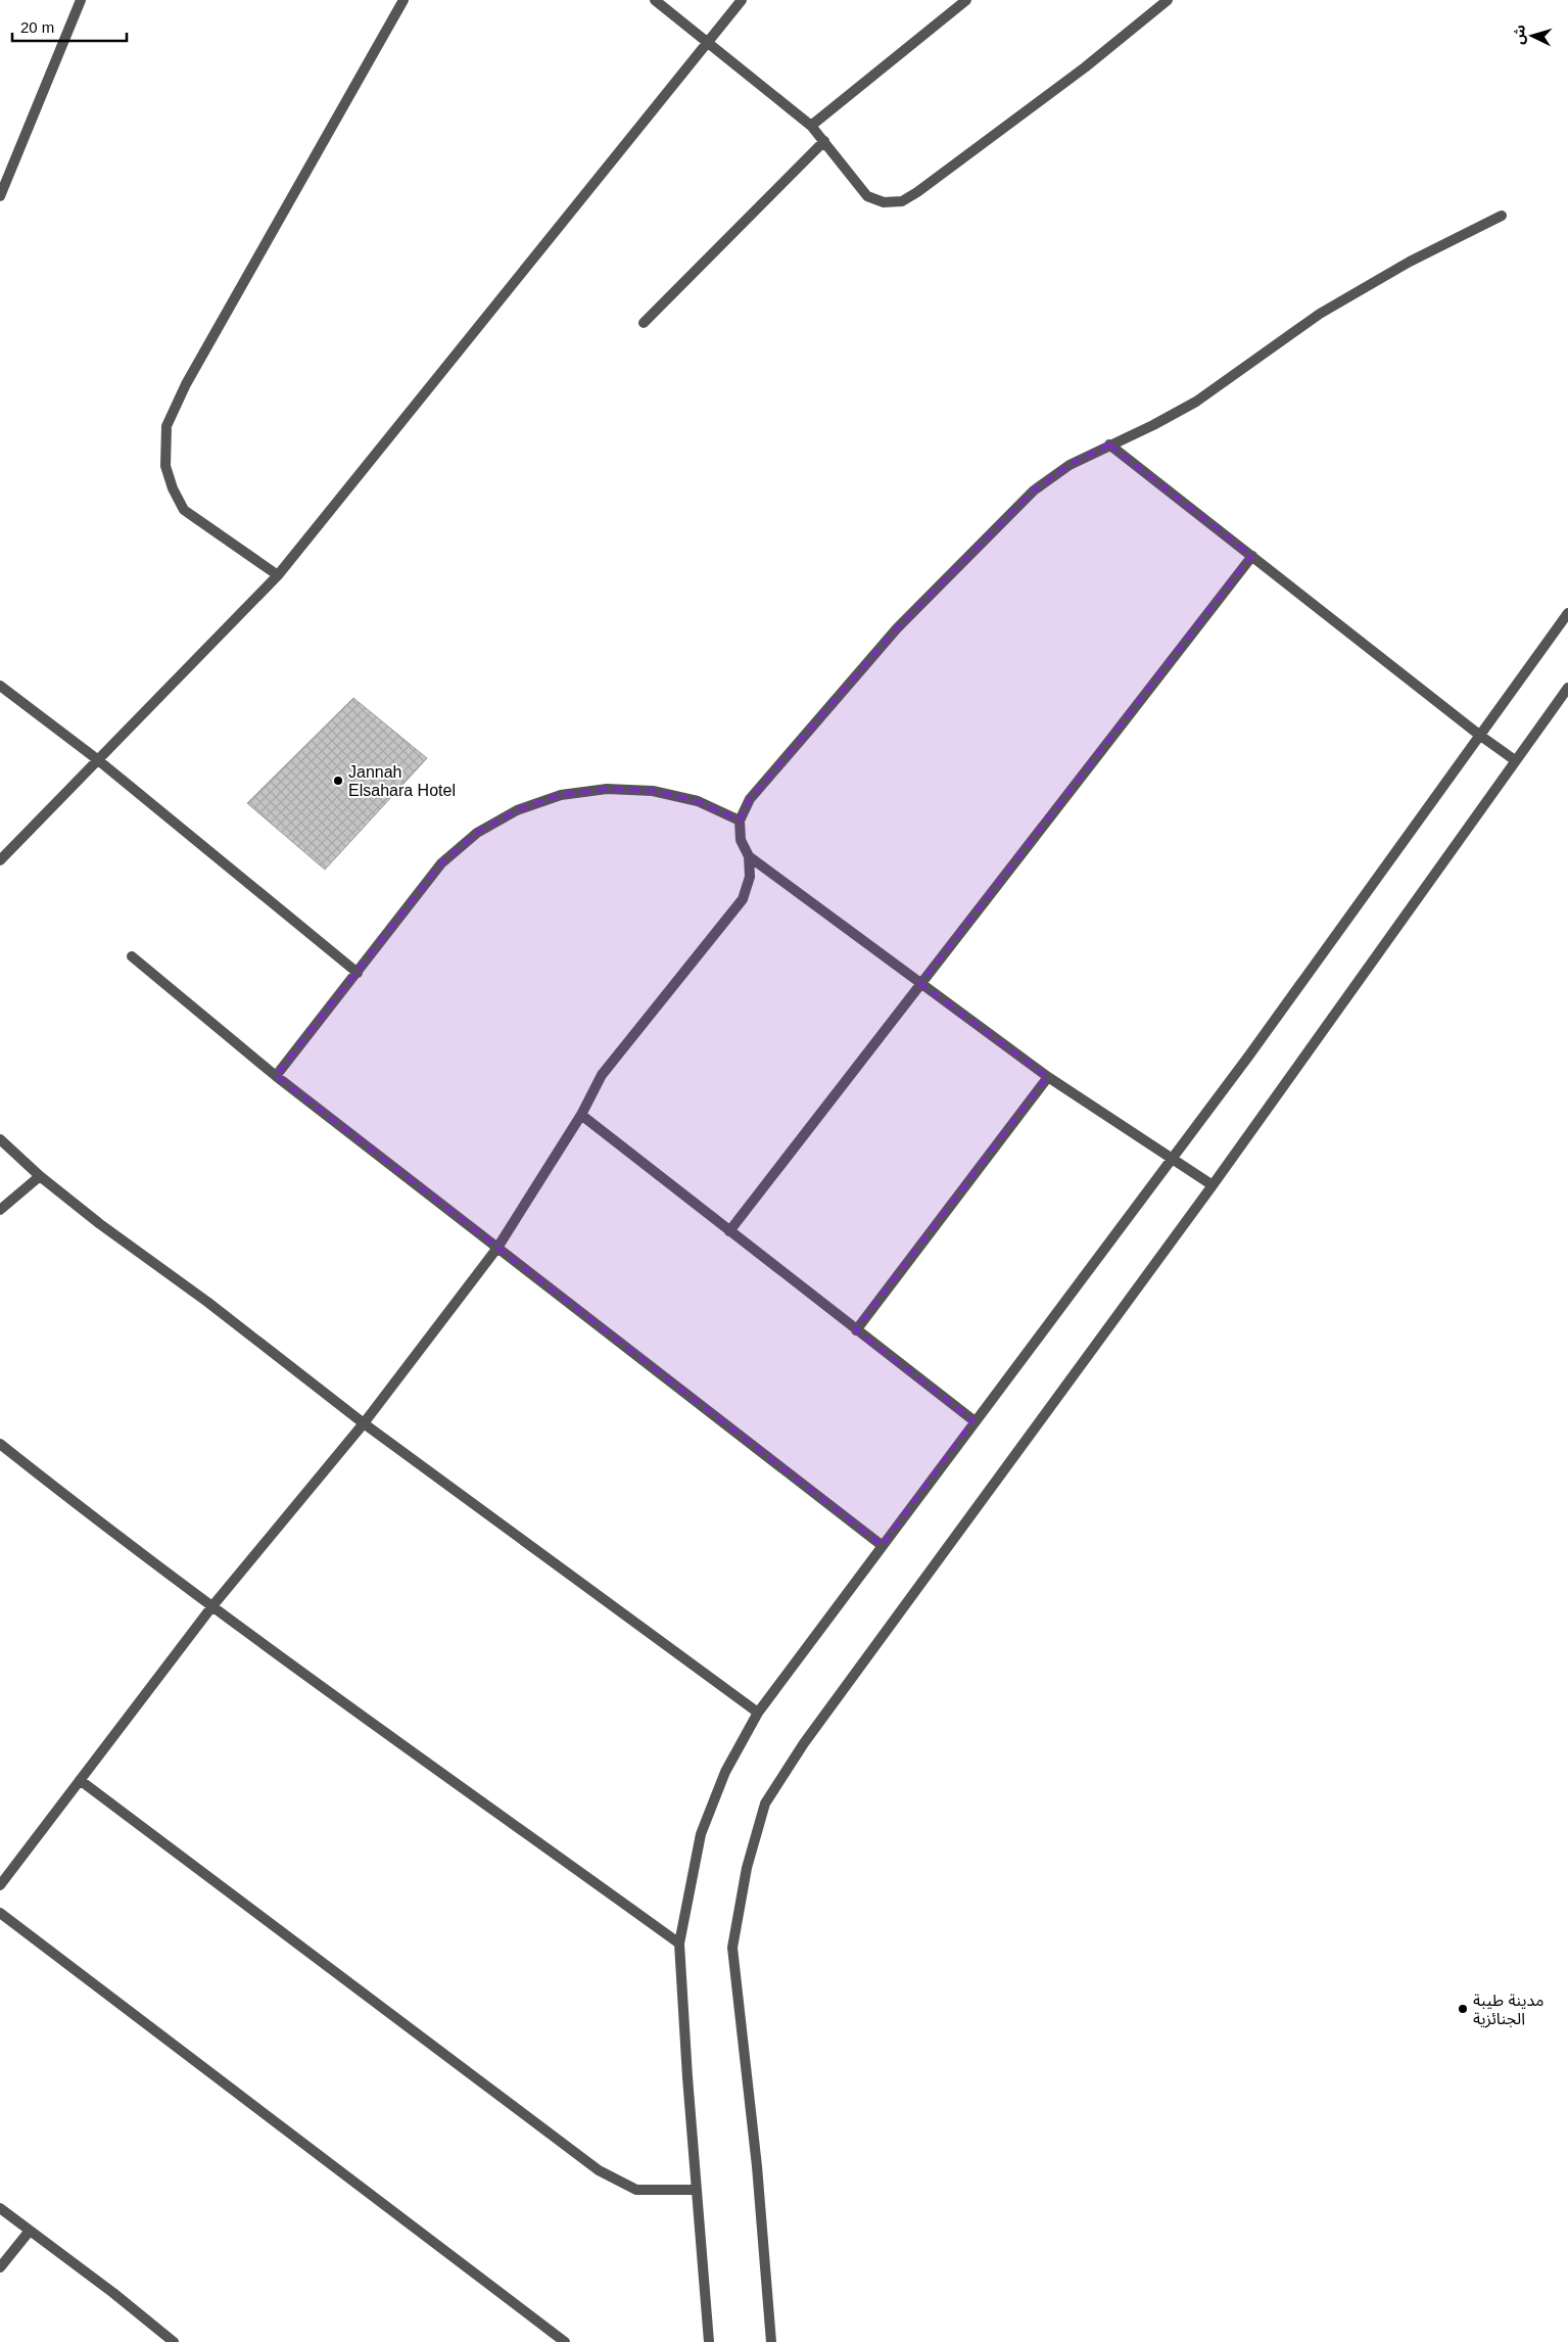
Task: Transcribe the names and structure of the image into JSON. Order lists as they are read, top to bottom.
{
  "places": ["Jannah Elsahara Hotel", "مدينة طيبة الجنائزية"],
  "scale_bar": "20 m",
  "north": "left"
}
